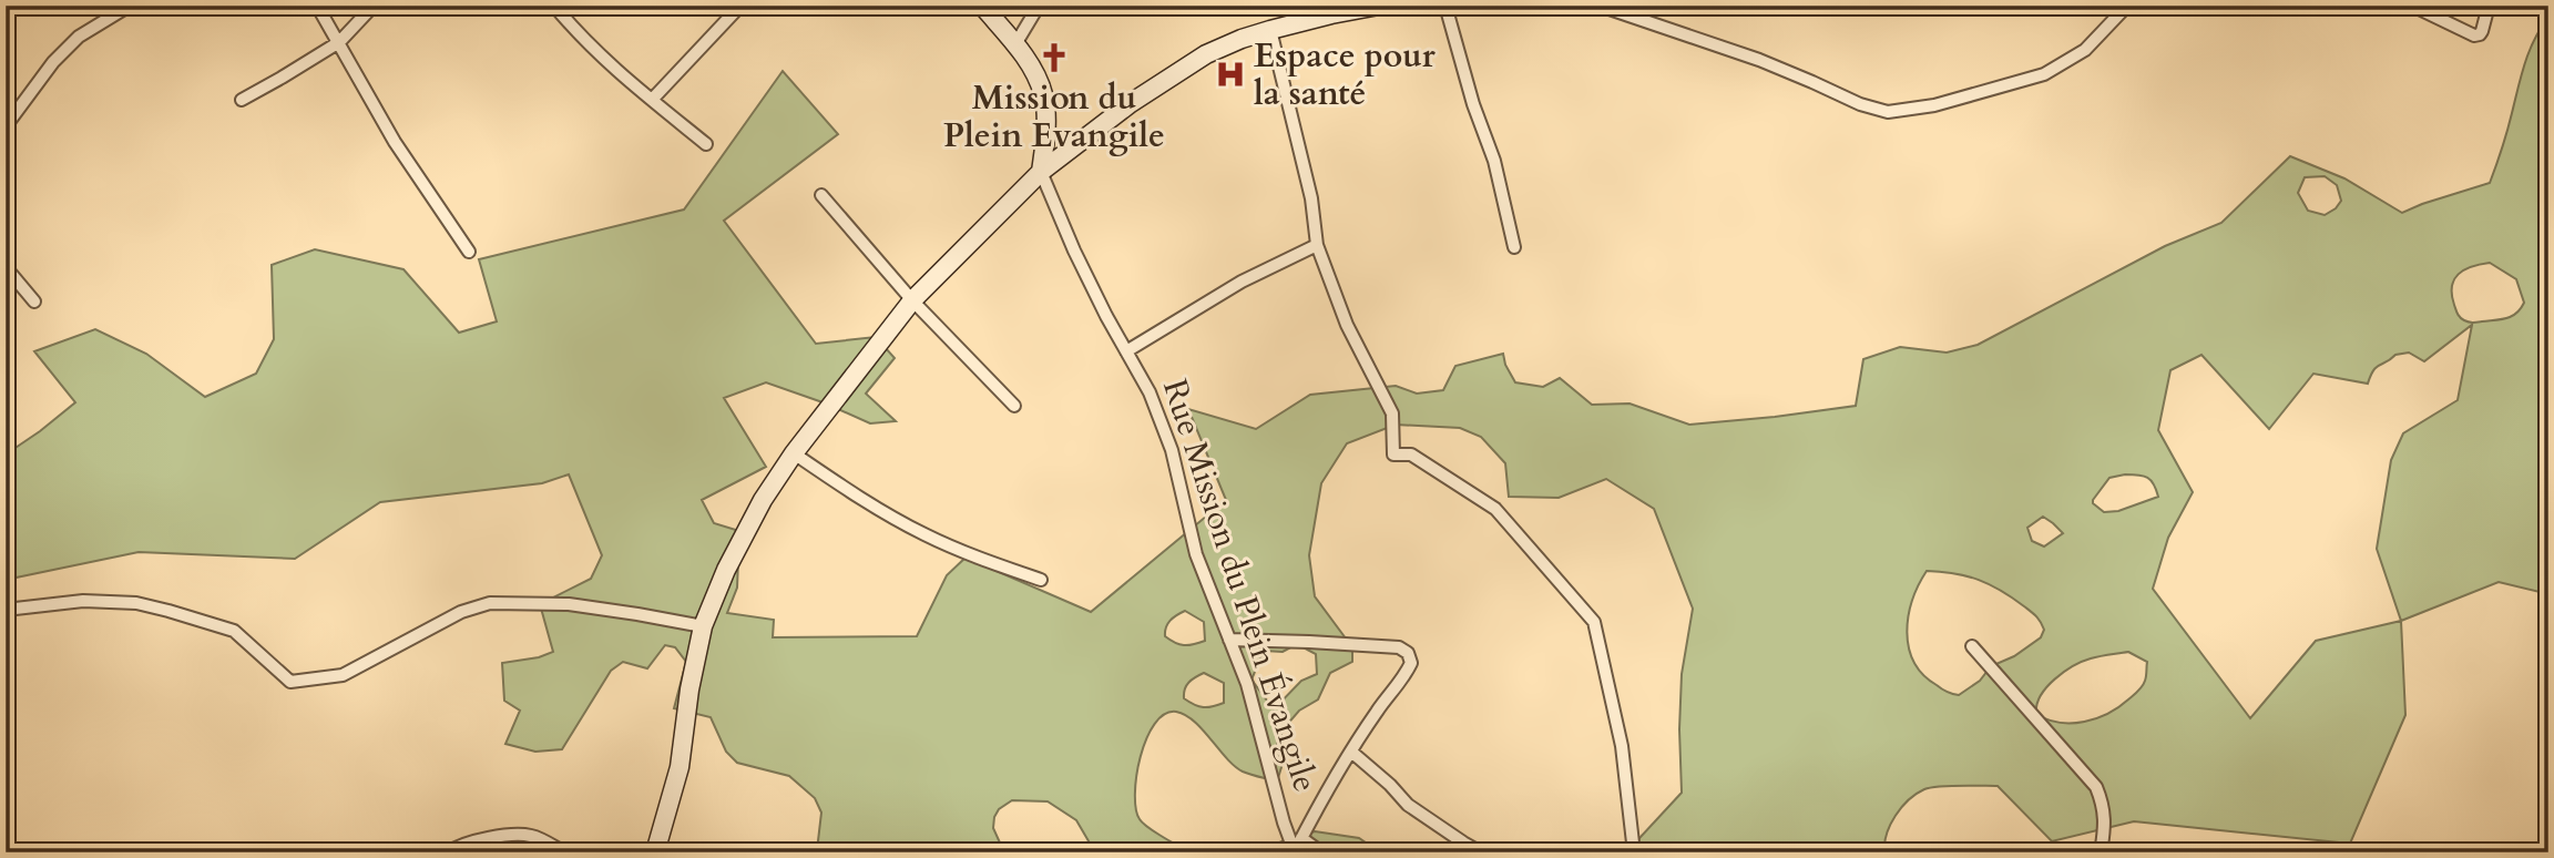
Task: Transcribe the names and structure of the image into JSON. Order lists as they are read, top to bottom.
{
  "streets": {
    "street": ["Rue Mission du Plein Évangile"]
  },
  "places": {
    "church": ["Mission du Plein Evangile"],
    "hospital": ["Espace pour la santé"]
  }
}
